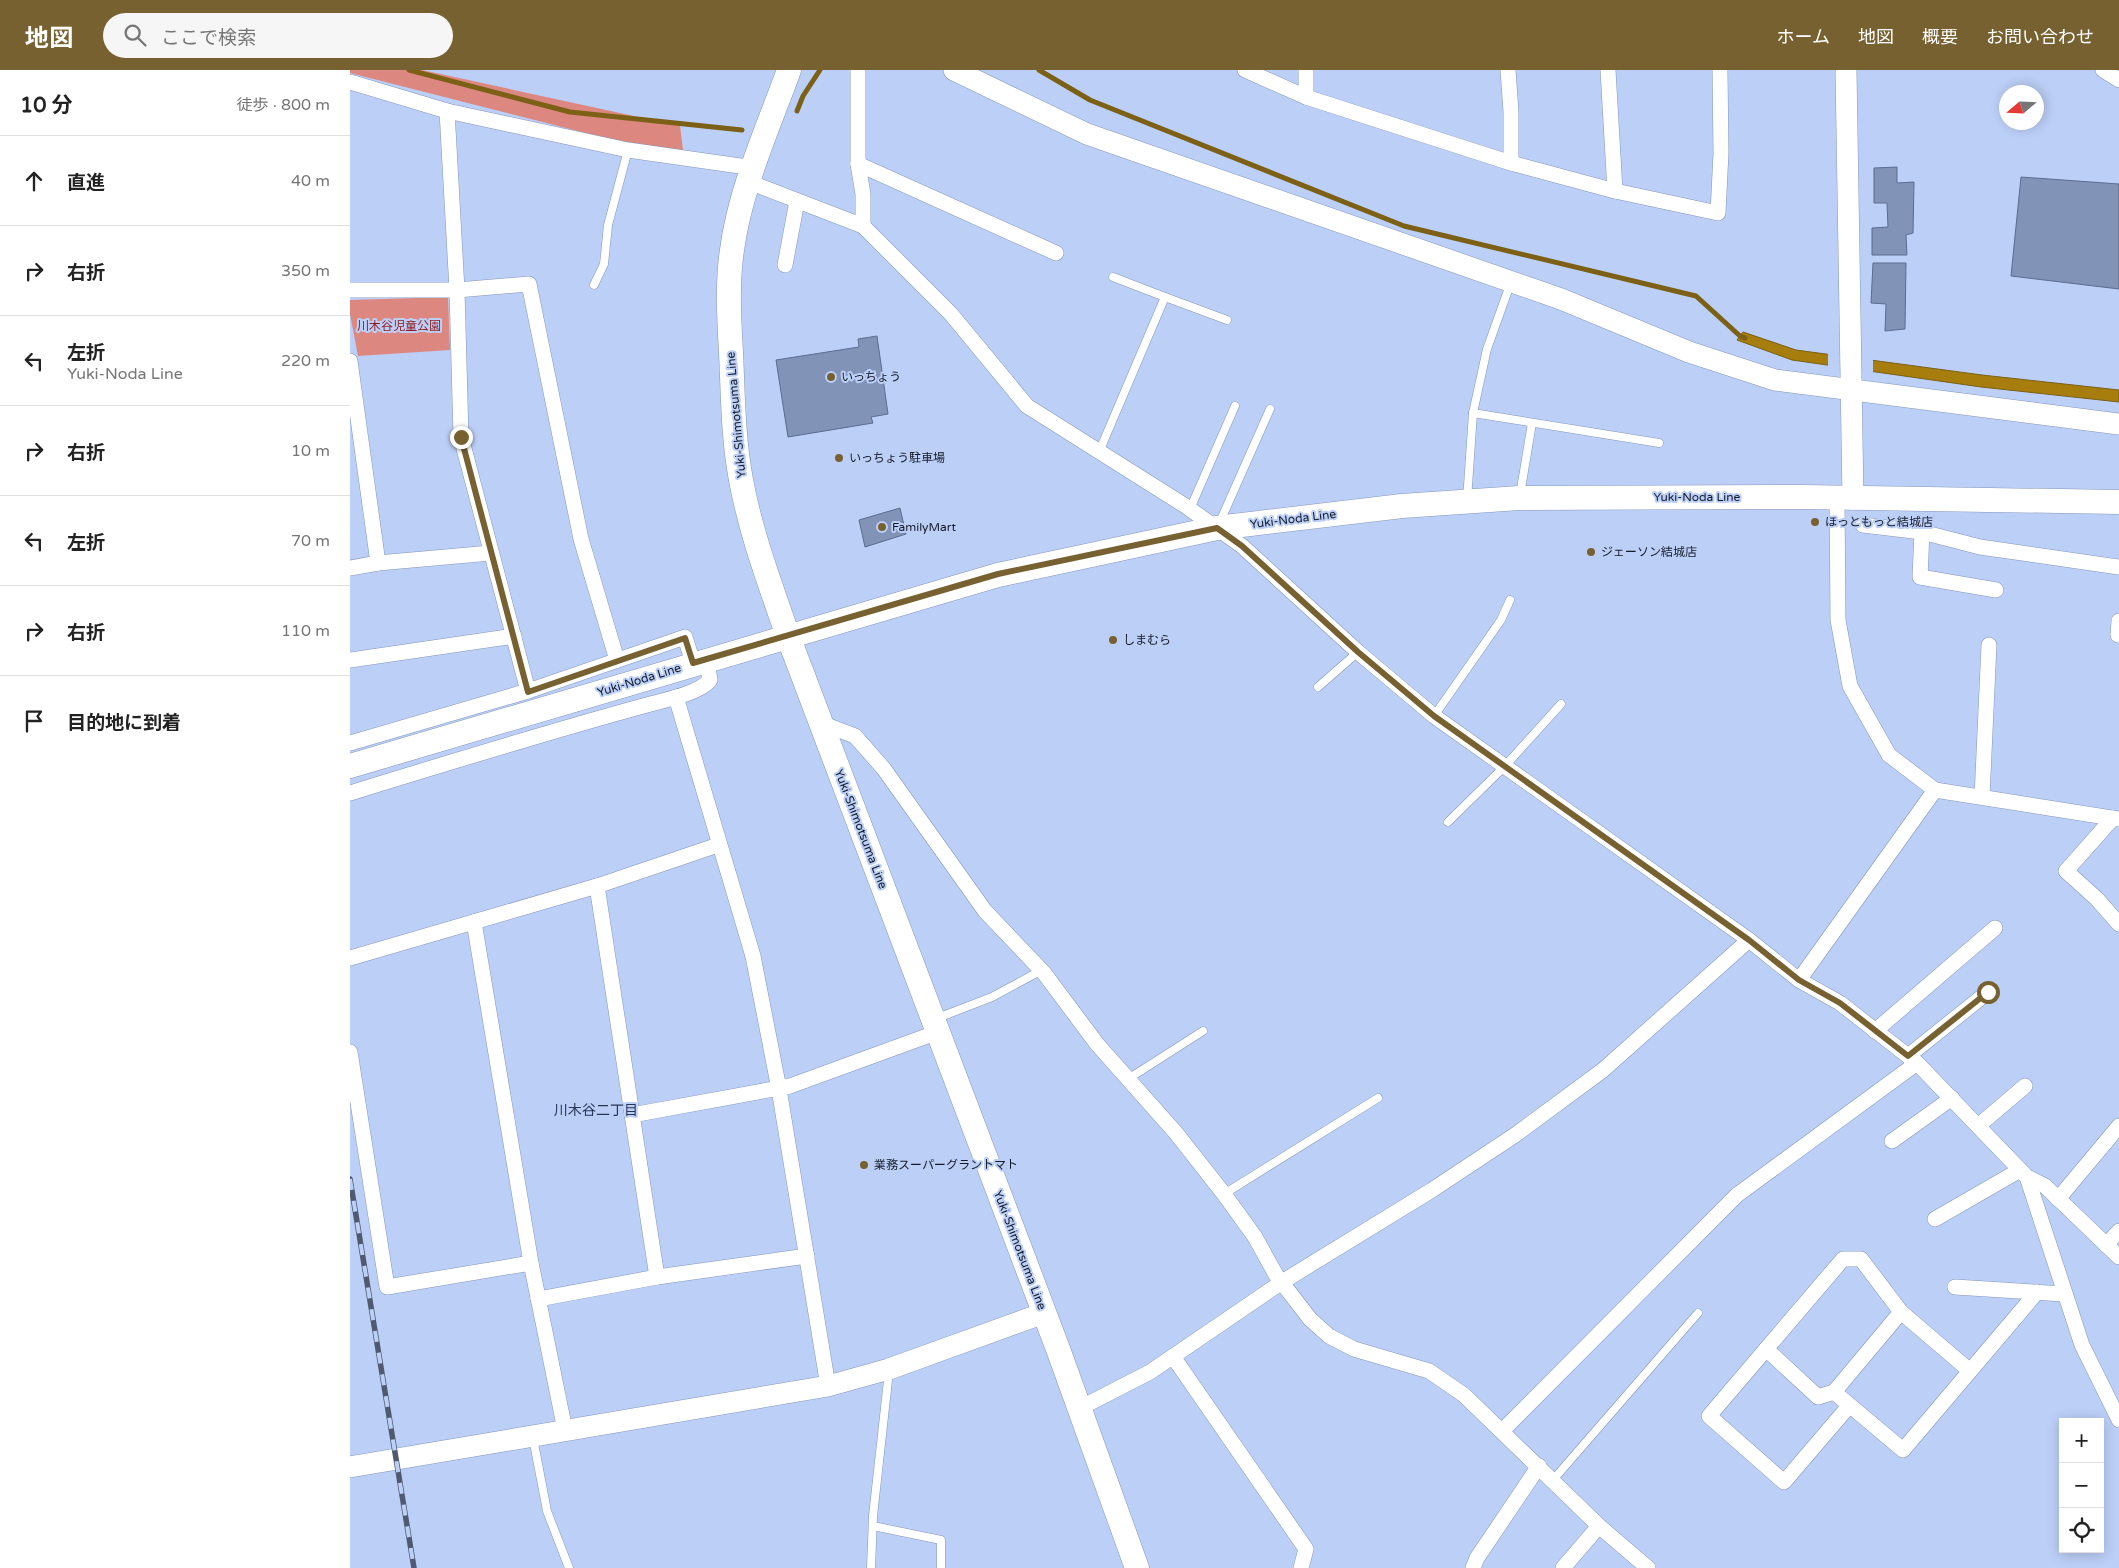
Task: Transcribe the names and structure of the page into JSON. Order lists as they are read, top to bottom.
{
  "streets": {
    "main road": ["Yuki-Shimotsuma Line", "Yuki-Noda Line"]
  },
  "crossings": [
    ["Yuki-Shimotsuma Line", "Yuki-Noda Line"]
  ],
  "districts": ["川木谷二丁目"],
  "parks": ["川木谷児童公園"],
  "places": [
    "いっちょう",
    "いっちょう駐車場",
    "ほっともっと結城店",
    "FamilyMart",
    "ジェーソン結城店",
    "しまむら",
    "業務スーパーグラントマト"
  ],
  "north": "left",
  "page": {
    "header": "地図",
    "search": "ここで検索",
    "nav": [
      "ホーム",
      "地図",
      "概要",
      "お問い合わせ"
    ],
    "heading": ["10 分", "徒歩 · 800 m"],
    "list": [
      ["直進", "40 m"],
      ["右折", "350 m"],
      ["左折", "Yuki-Noda Line", "220 m"],
      ["右折", "10 m"],
      ["左折", "70 m"],
      ["右折", "110 m"],
      "目的地に到着"
    ],
    "map_buttons": ["+", "−"]
  }
}
